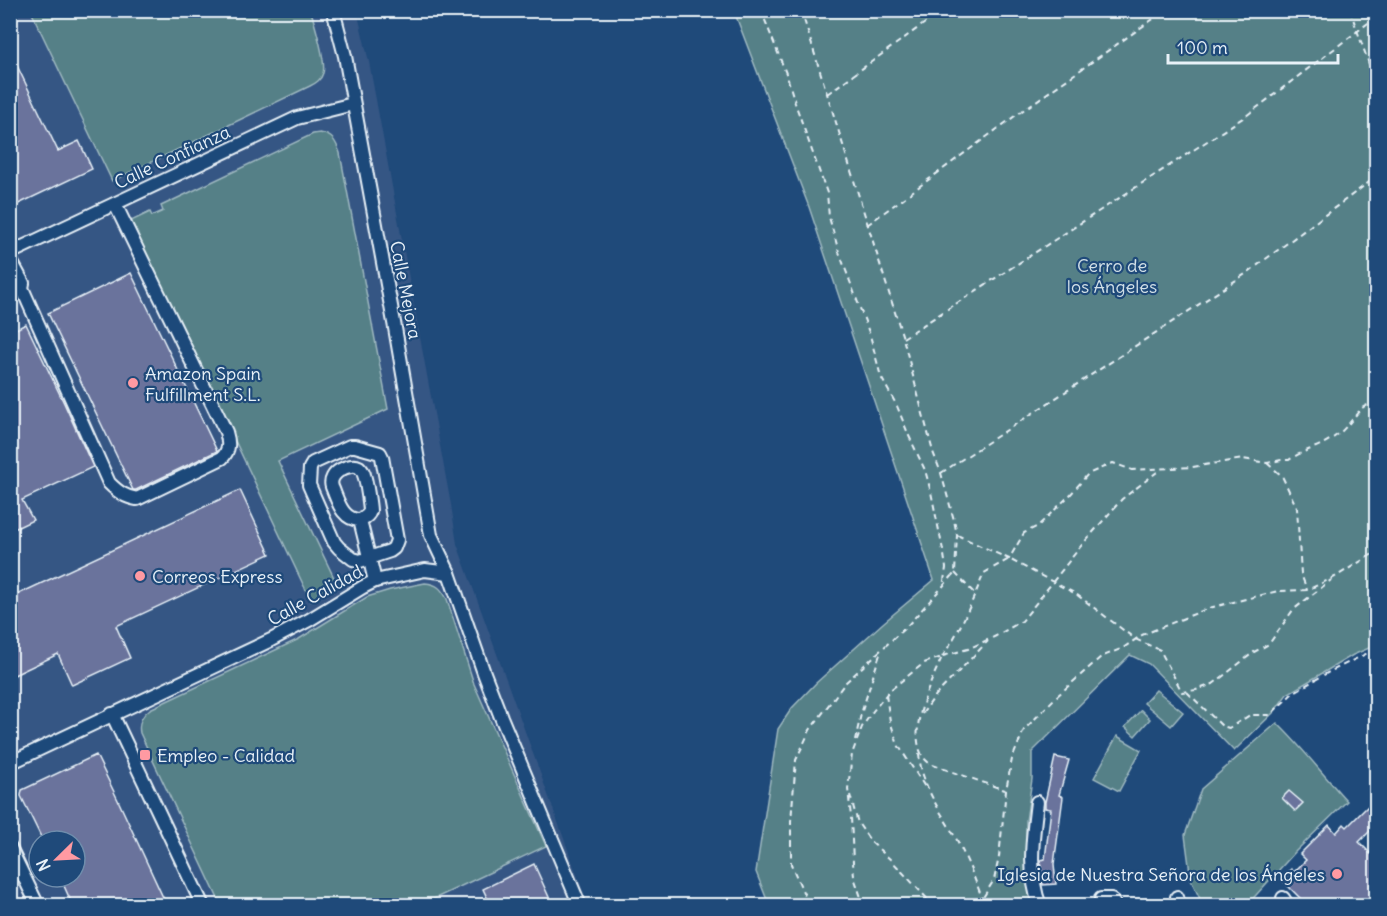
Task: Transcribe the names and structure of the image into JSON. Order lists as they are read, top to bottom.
{
  "streets": {
    "street": ["Calle Confianza", "Calle Mejora", "Calle Calidad"]
  },
  "crossings": [
    ["Calle Confianza", "Calle Mejora"],
    ["Calle Mejora", "Calle Calidad"]
  ],
  "parks": ["Cerro de los Ángeles"],
  "places": {
    "other": ["Amazon Spain Fulfillment S.L.", "Correos Express", "Iglesia de Nuestra Señora de los Ángeles"],
    "transit": ["Empleo - Calidad"]
  },
  "scale_bar": "100 m",
  "north": "bottom left"
}
